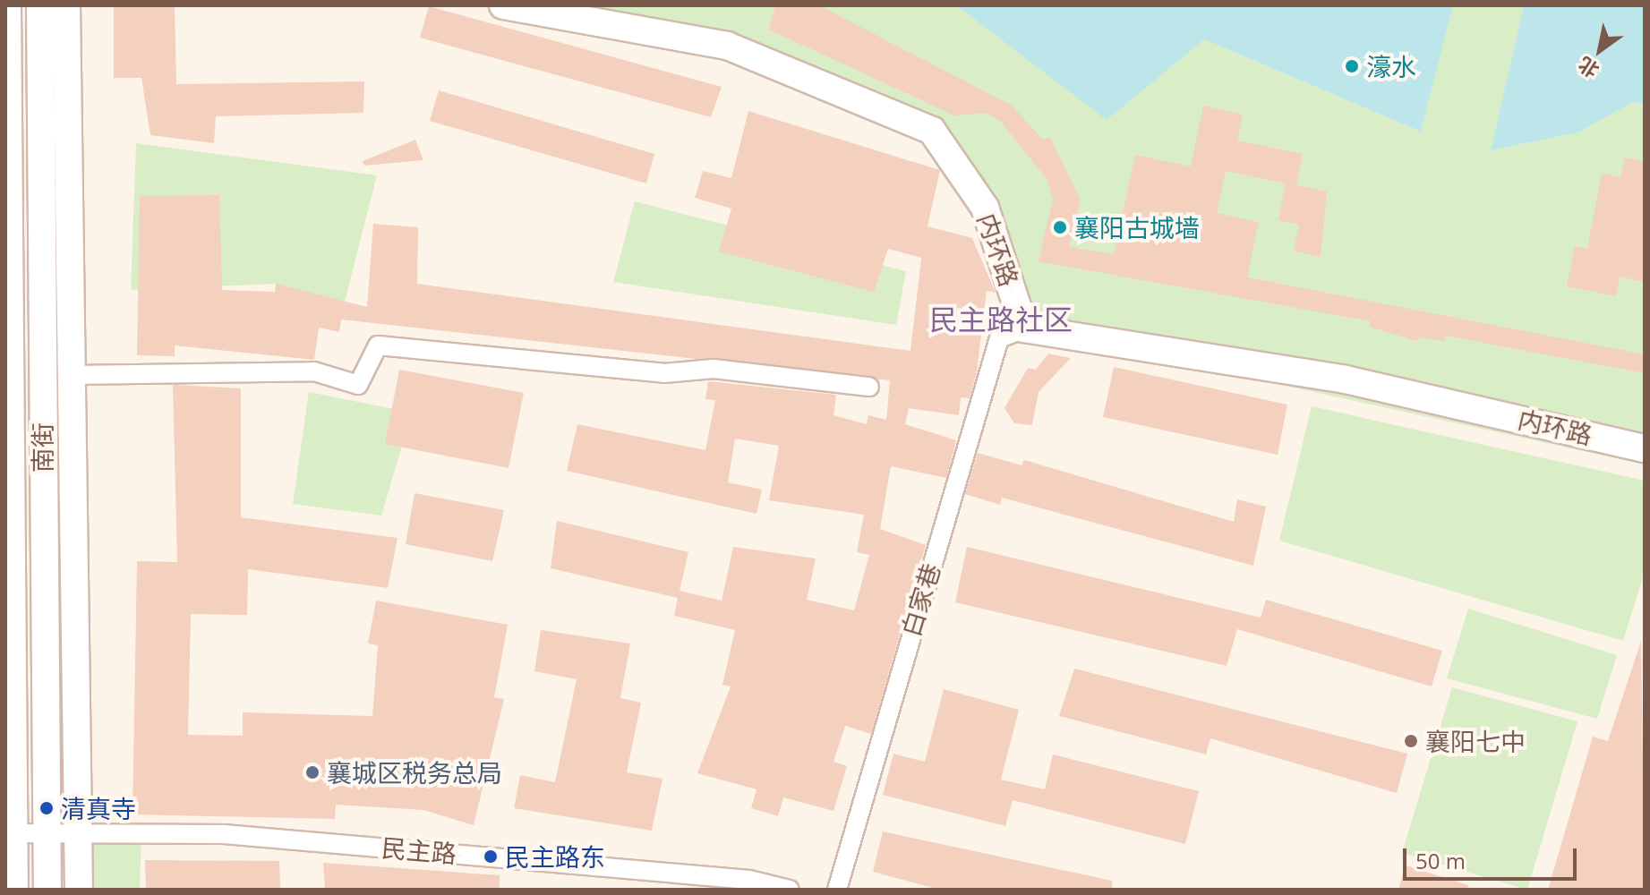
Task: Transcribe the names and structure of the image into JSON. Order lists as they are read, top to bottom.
{
  "streets": {
    "street": [
      "内环路",
      "南街",
      "白家巷",
      "民主路"
    ]
  },
  "crossings": [
    ["内环路", "白家巷"],
    ["南街", "民主路"]
  ],
  "districts": ["民主路社区"],
  "places": [
    "濠水",
    "襄阳古城墙",
    "襄阳七中",
    "襄城区税务总局",
    "清真寺",
    "民主路东"
  ],
  "scale_bar": "50 m",
  "north": "bottom left"
}
